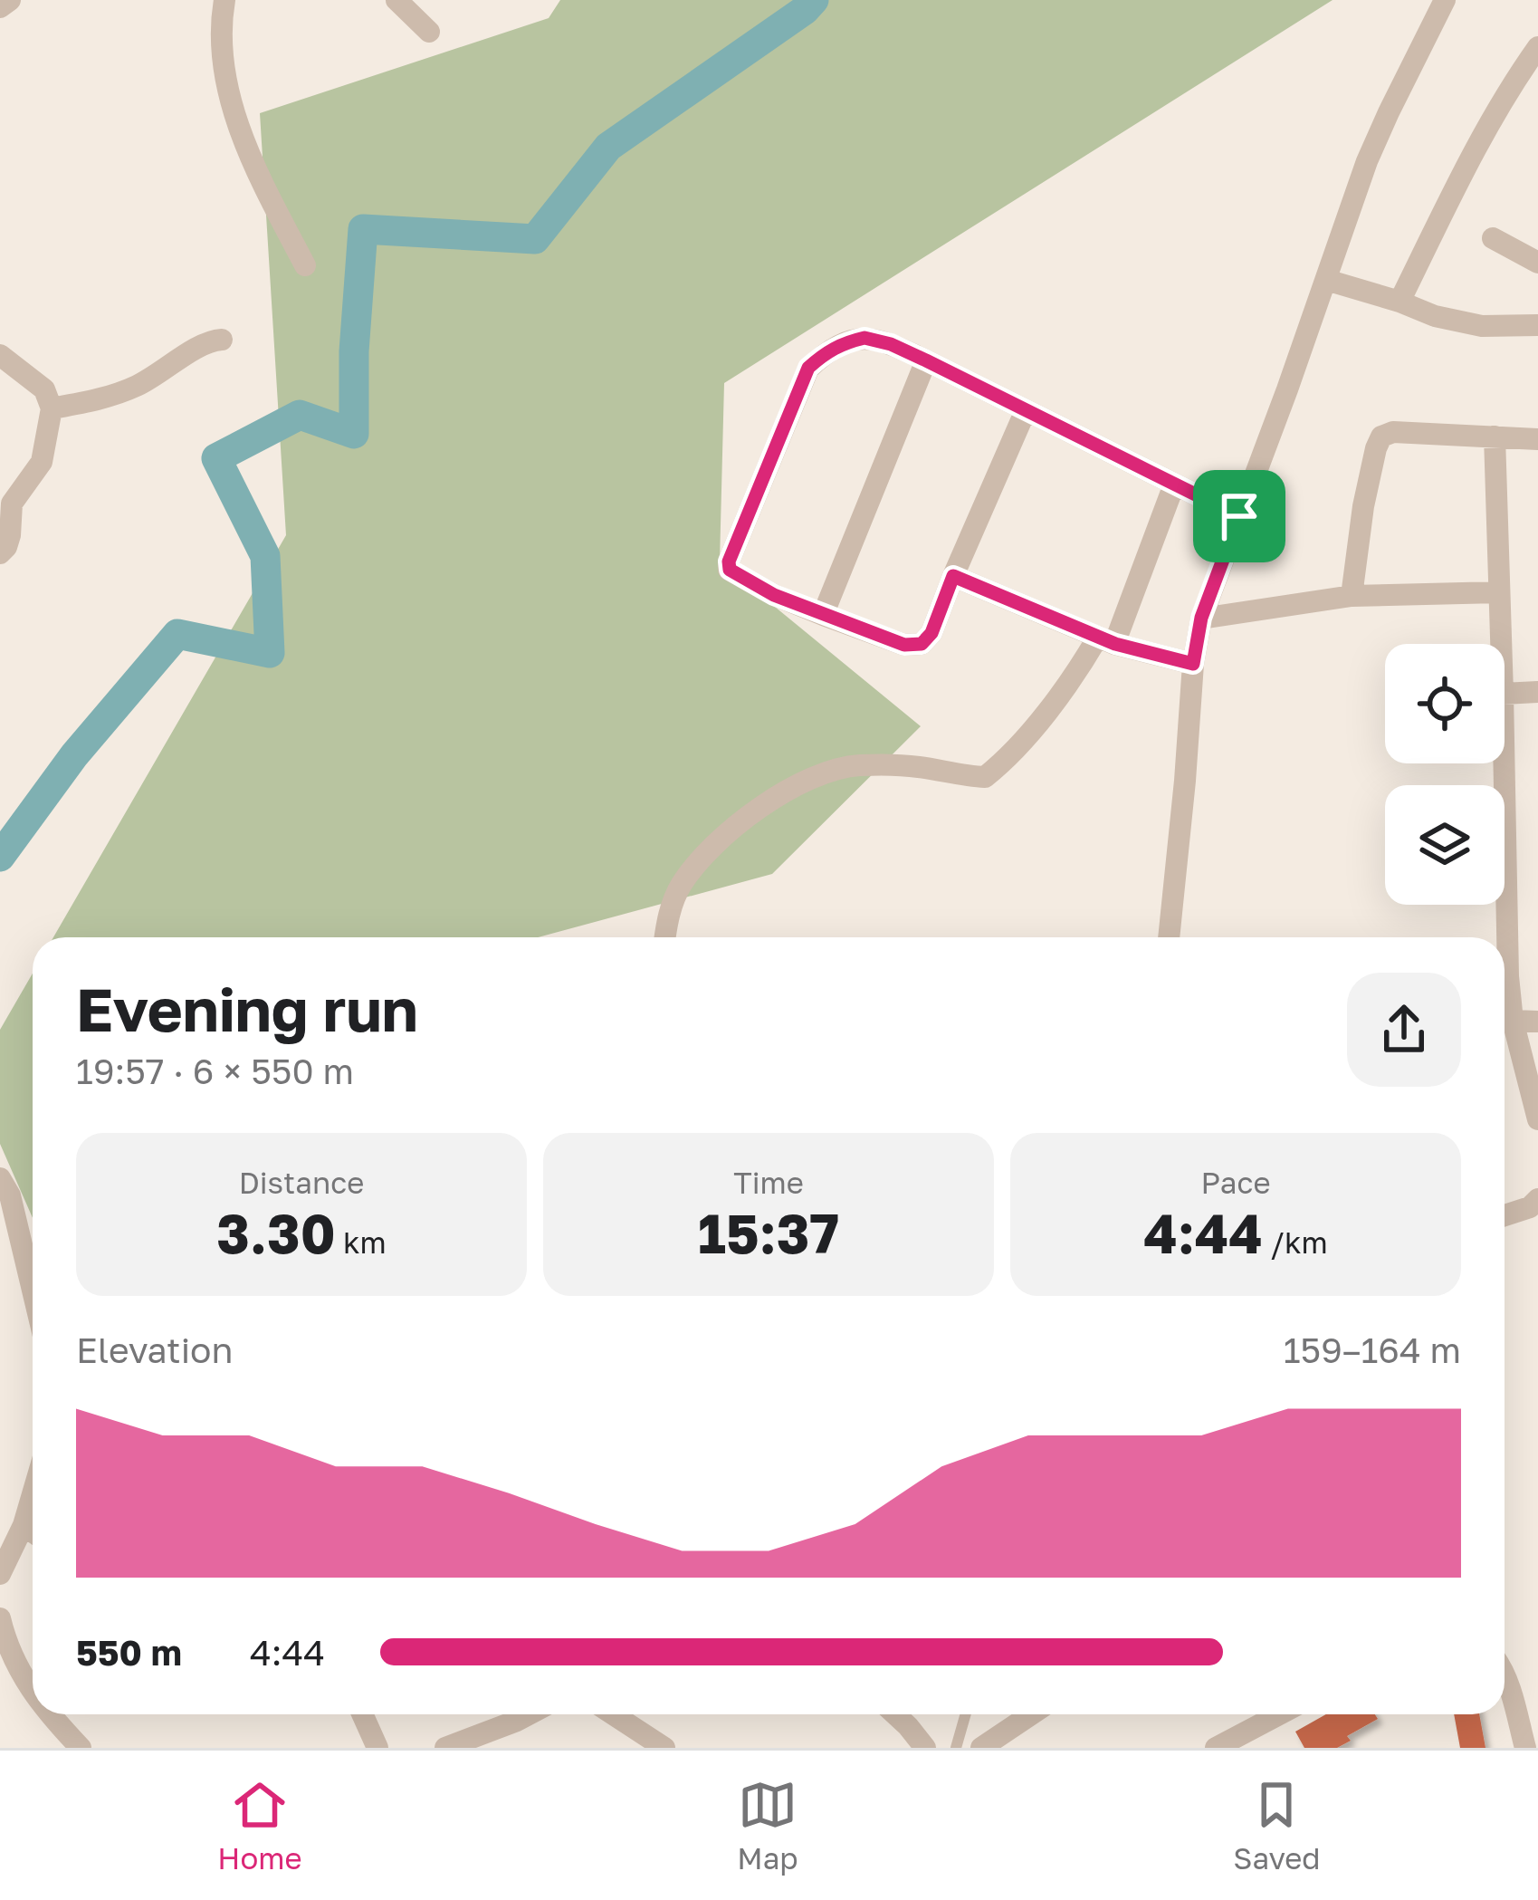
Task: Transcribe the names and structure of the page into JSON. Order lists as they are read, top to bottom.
{
  "page": {
    "heading": ["Evening run", "19:57 · 6 × 550 m"],
    "stats": [
      ["Distance", "3.30 km"],
      ["Time", "15:37"],
      ["Pace", "4:44 /km"]
    ],
    "chart": ["Elevation", "159–164 m"],
    "list": [
      {
        "name": "550 m",
        "note": "4:44"
      }
    ],
    "tabs": ["Home", "Map", "Saved"]
  }
}
